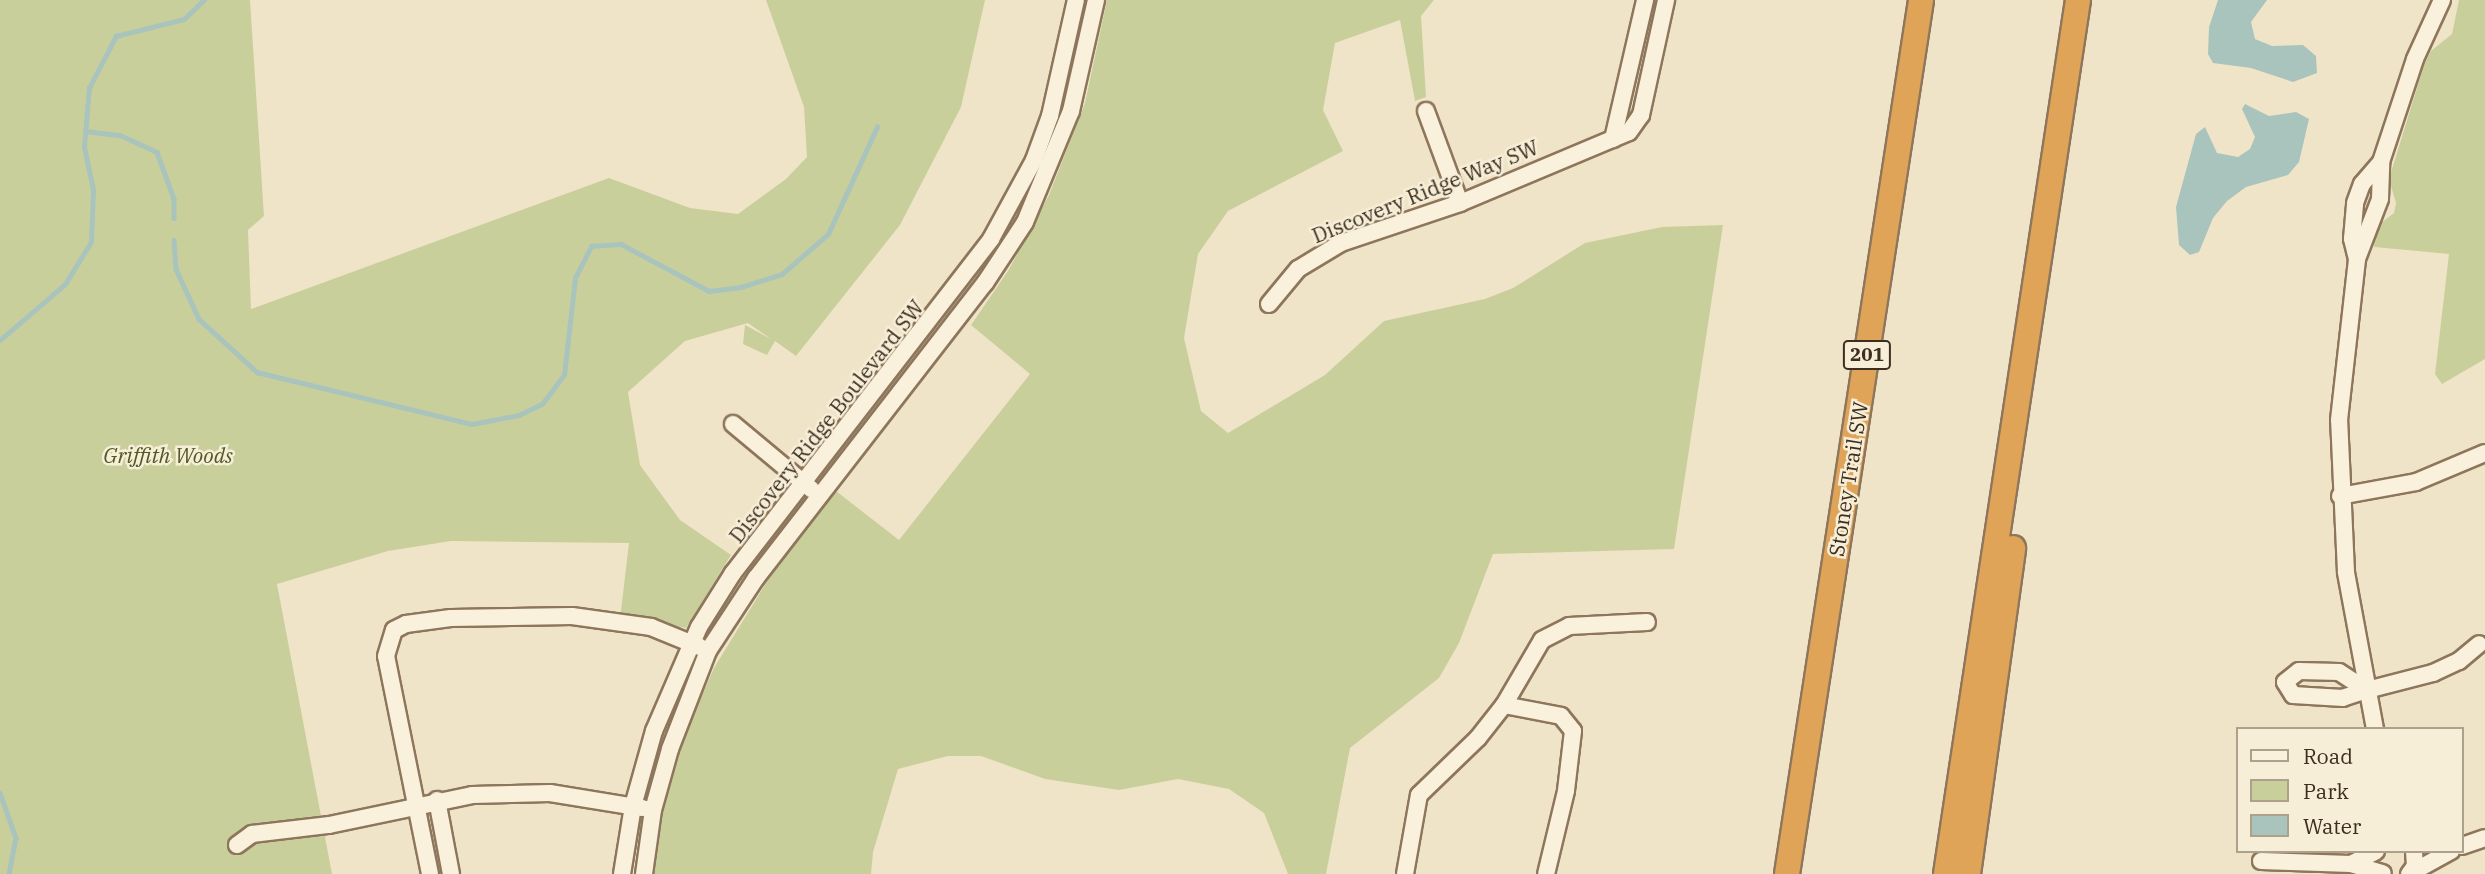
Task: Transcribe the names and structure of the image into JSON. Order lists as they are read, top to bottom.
{
  "streets": {
    "highway": ["201", "Stoney Trail SW"],
    "street": ["Discovery Ridge Way SW", "Discovery Ridge Boulevard SW"]
  },
  "parks": ["Griffith Woods"],
  "legend": ["Road", "Park", "Water"]
}
